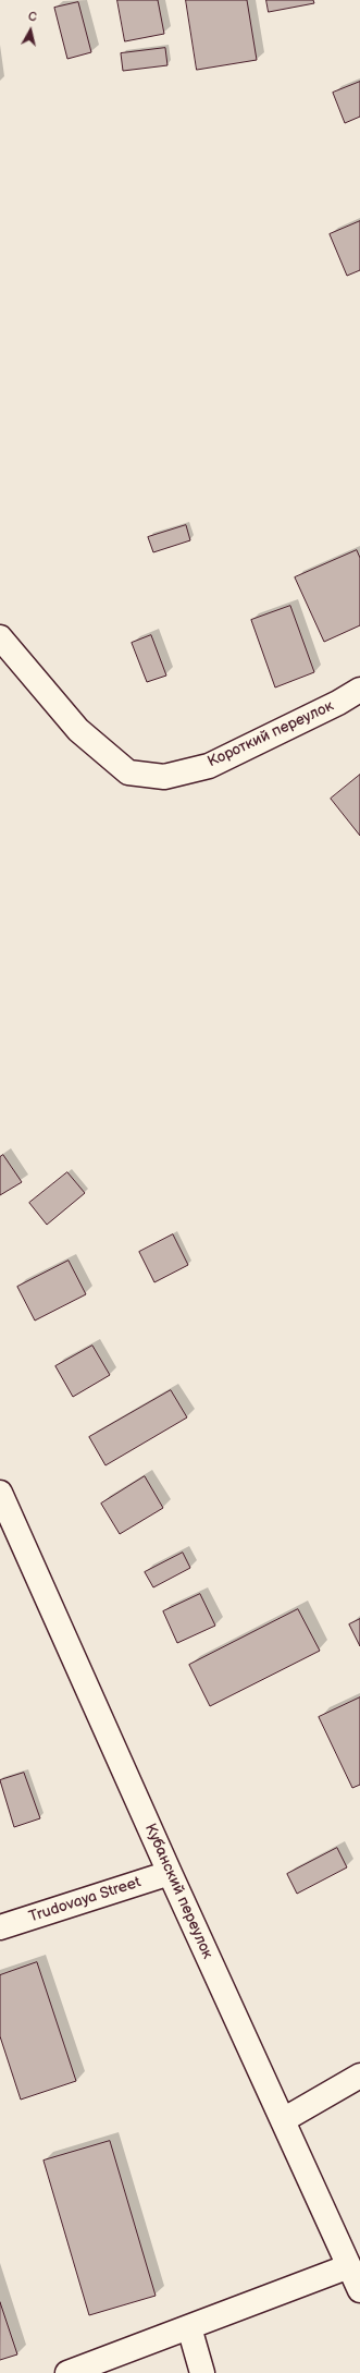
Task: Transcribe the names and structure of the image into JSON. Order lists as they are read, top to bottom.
{
  "streets": {
    "street": ["Короткий переулок", "Кубанский переулок", "Trudovaya Street"]
  },
  "crossings": [
    ["Кубанский переулок", "Trudovaya Street"]
  ],
  "north": "top"
}
